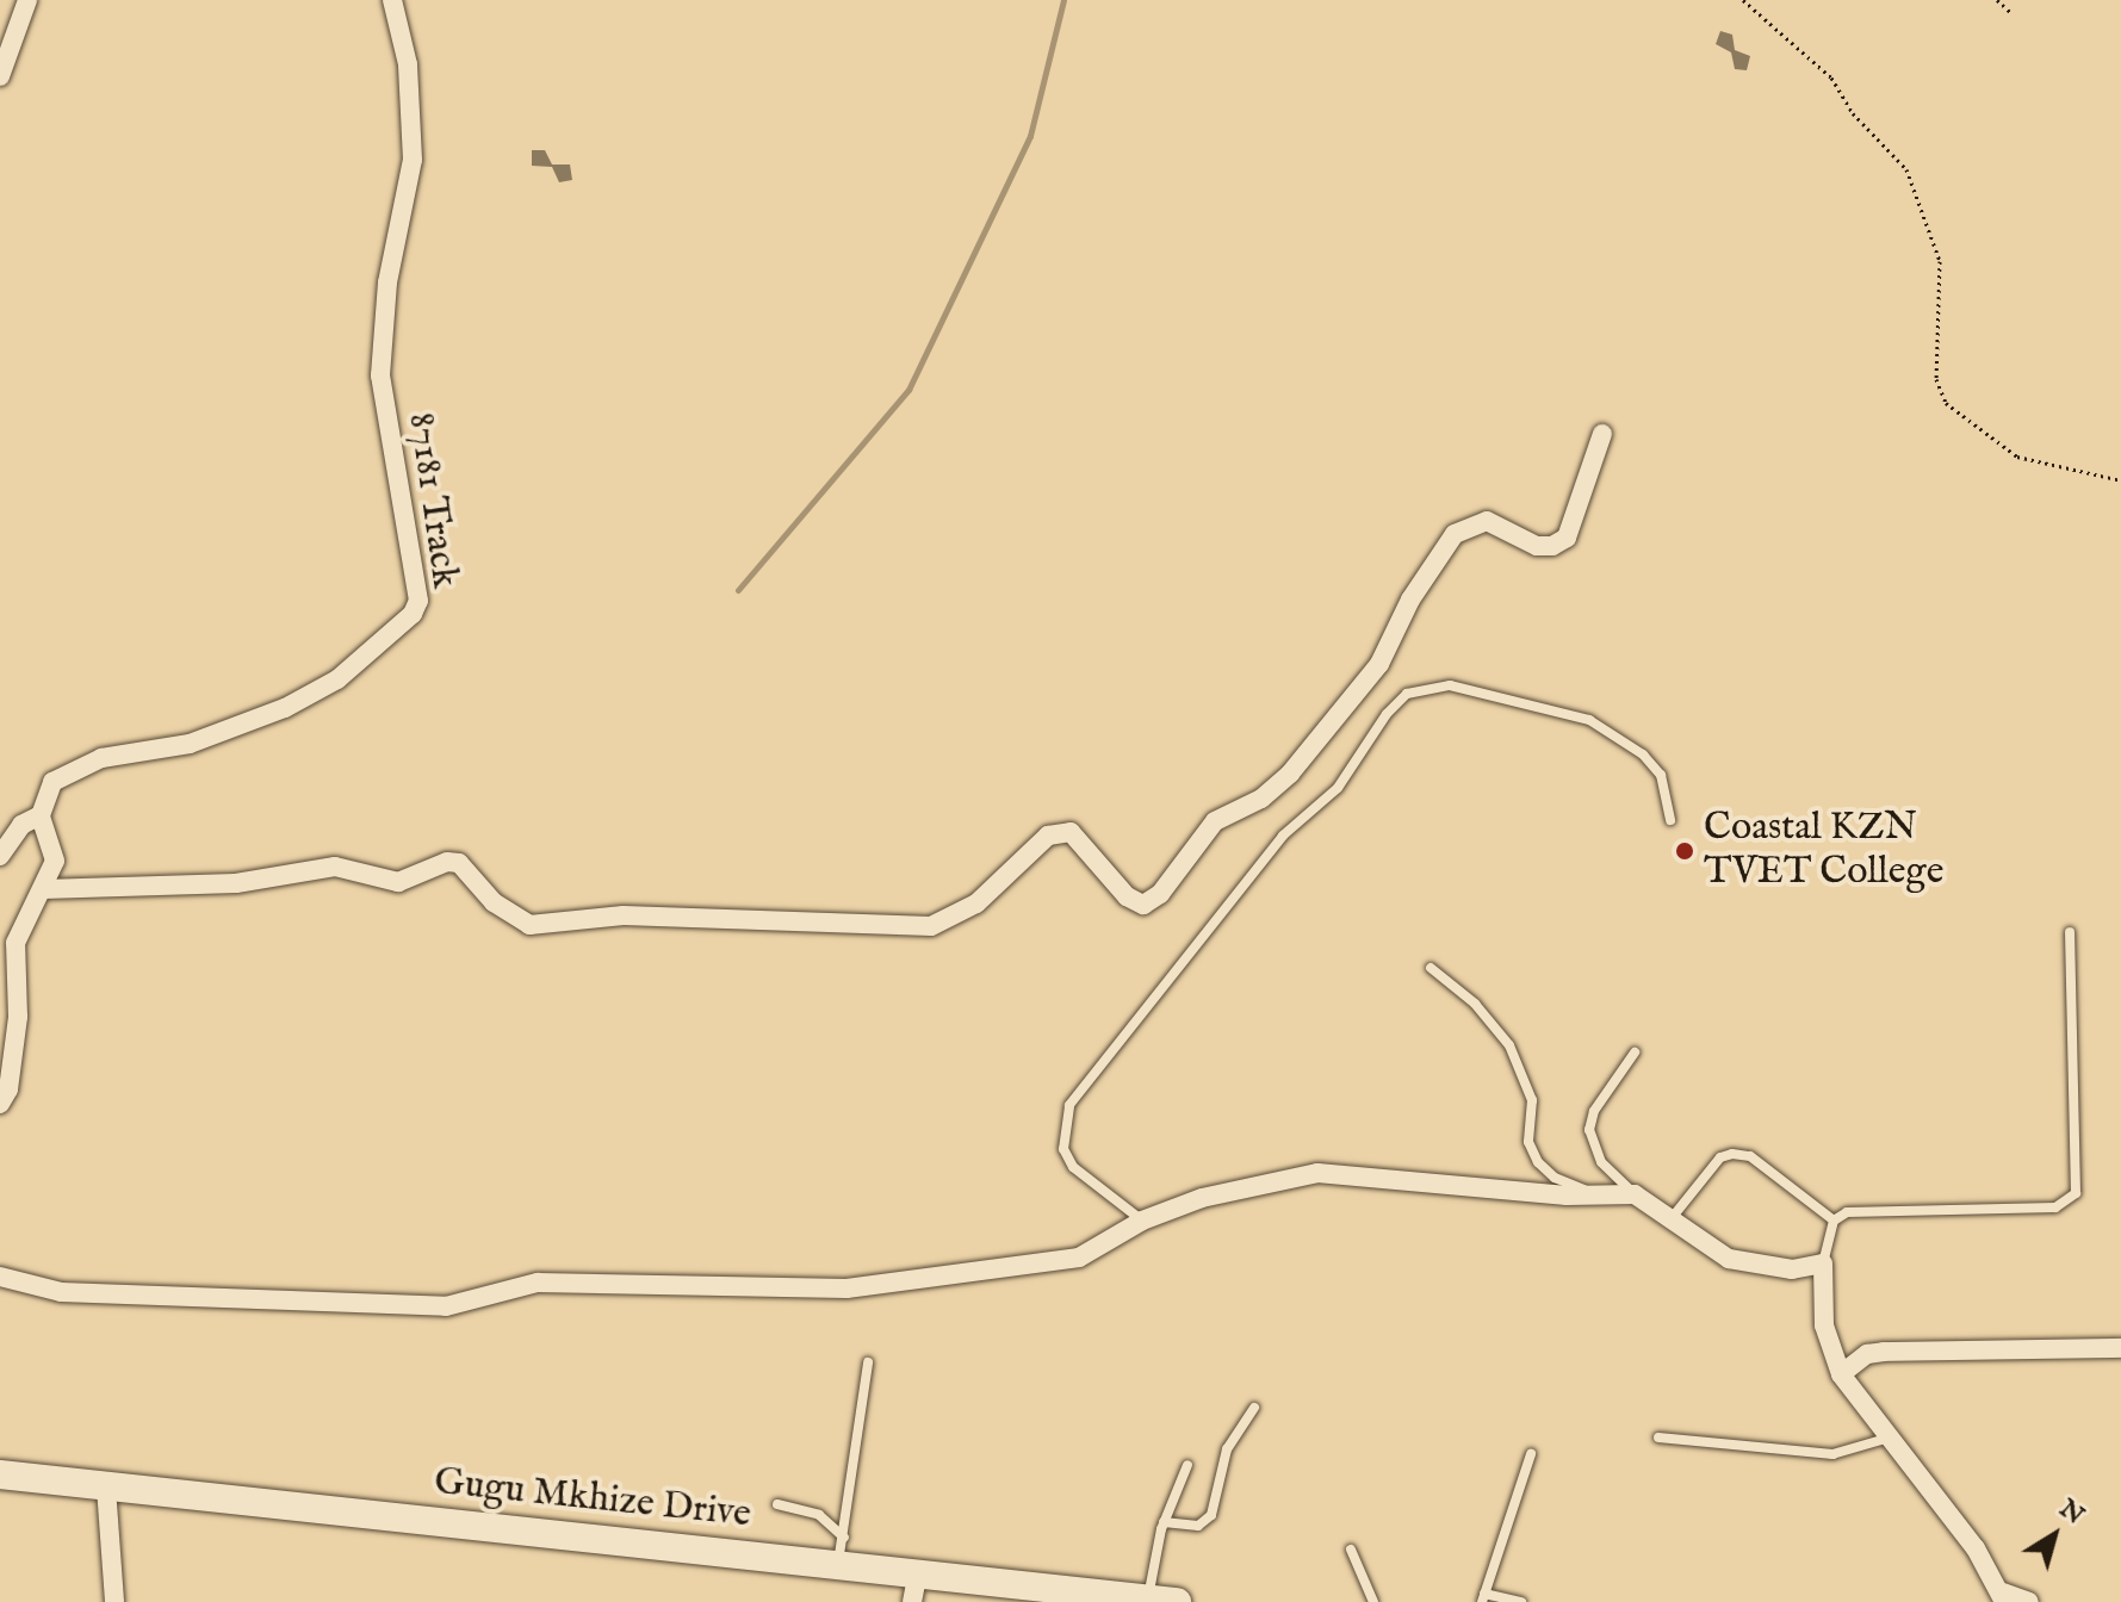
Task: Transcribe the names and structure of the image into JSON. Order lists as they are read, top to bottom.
{
  "streets": {
    "street": ["87181 Track", "Gugu Mkhize Drive"]
  },
  "places": ["Coastal KZN TVET College"],
  "north": "top right"
}
